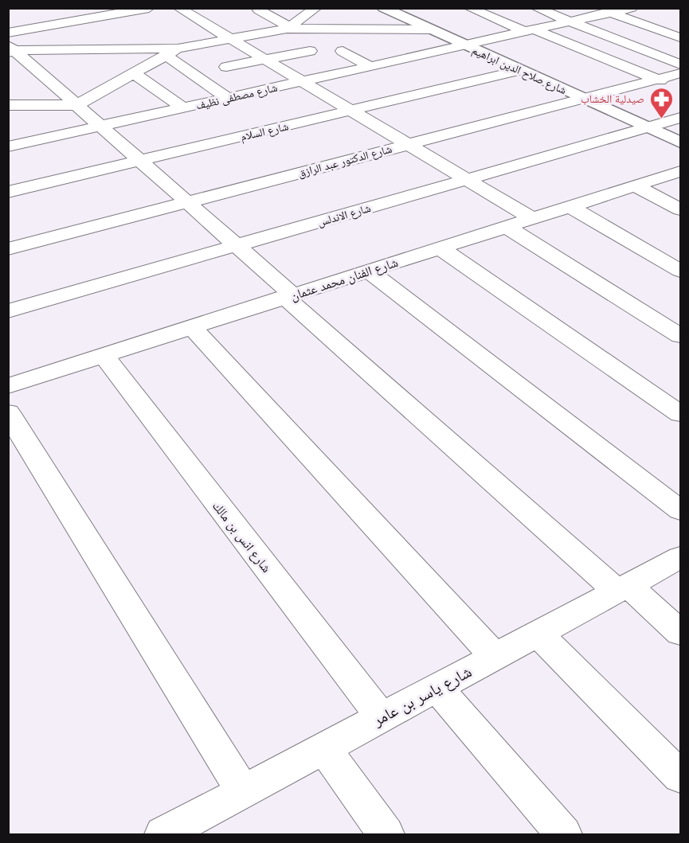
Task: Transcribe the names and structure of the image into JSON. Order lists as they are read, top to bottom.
{
  "streets": {
    "street": [
      "شارع صلاح الدين ابراهيم",
      "شارع مصطفى نظيف",
      "شارع السلام",
      "شارع الدكتور عبد الرازق",
      "شارع الاندلس",
      "شارع الفنان محمد عثمان",
      "شارع انس بن مالك",
      "شارع ياسر بن عامر"
    ]
  },
  "crossings": [
    ["شارع صلاح الدين ابراهيم", "شارع مصطفى نظيف"],
    ["شارع صلاح الدين ابراهيم", "شارع السلام"],
    ["شارع صلاح الدين ابراهيم", "شارع الدكتور عبد الرازق"],
    ["شارع صلاح الدين ابراهيم", "شارع الاندلس"],
    ["شارع الفنان محمد عثمان", "شارع انس بن مالك"],
    ["شارع انس بن مالك", "شارع ياسر بن عامر"]
  ],
  "places": {
    "pharmacy": ["صيدلية الخشاب"]
  }
}
